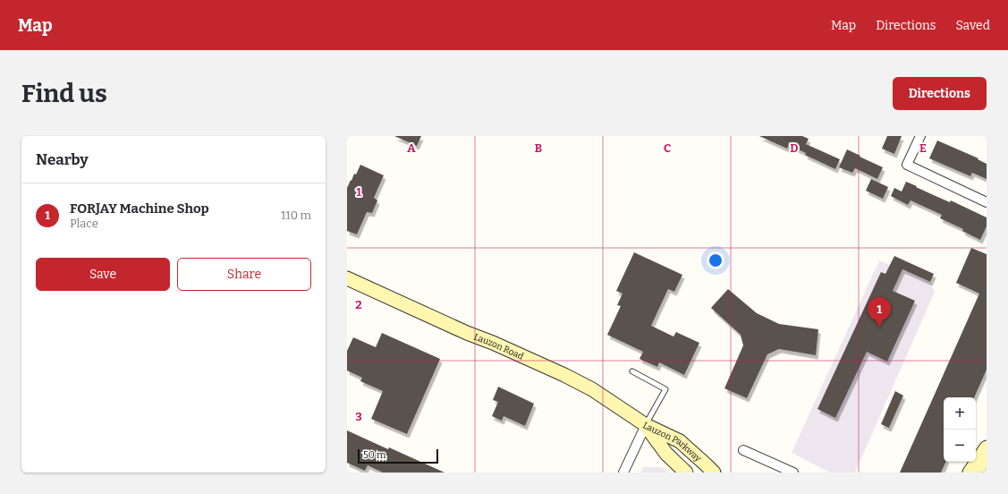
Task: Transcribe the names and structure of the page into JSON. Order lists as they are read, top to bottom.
{
  "streets": {
    "main road": ["Lauzon Road", "Lauzon Parkway"]
  },
  "crossings": [
    ["Lauzon Road", "Lauzon Parkway"]
  ],
  "scale_bar": "50 m",
  "page": {
    "header": "Map",
    "nav": ["Map", "Directions", "Saved"],
    "buttons": [
      "Directions",
      ["Save", "Share"]
    ],
    "title": "Find us",
    "heading": "Nearby",
    "list": [
      {
        "mark": "1",
        "name": "FORJAY Machine Shop",
        "note": "Place",
        "value": "110 m"
      }
    ],
    "pins": "1",
    "map_buttons": ["+", "−"],
    "scale": "50 m"
  },
  "grid": {
    "columns": [
      "A",
      "B",
      "C",
      "D",
      "E"
    ],
    "rows": ["1", "2", "3"]
  }
}
